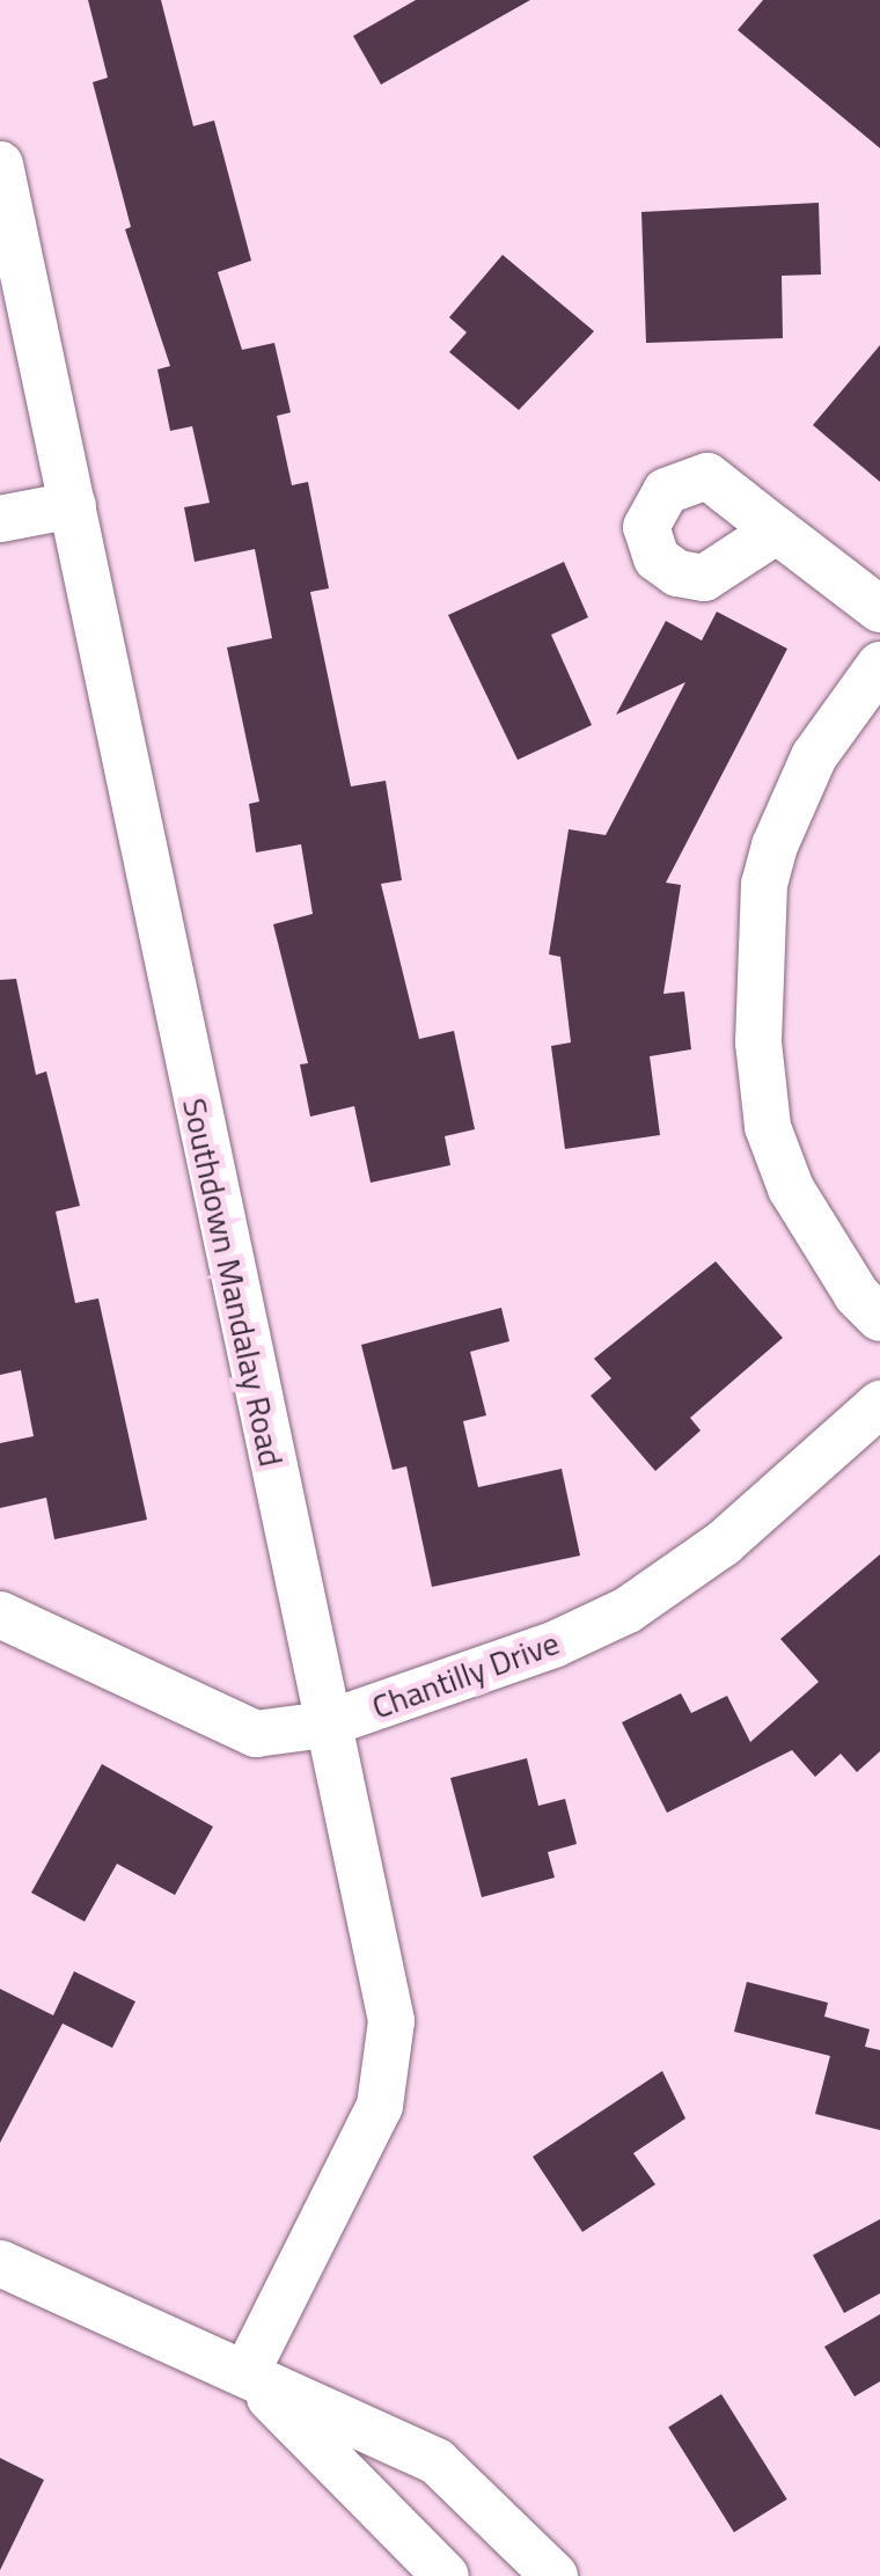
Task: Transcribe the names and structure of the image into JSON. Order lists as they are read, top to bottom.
{
  "streets": {
    "street": ["Southdown Mandalay Road", "Chantilly Drive"]
  },
  "crossings": [
    ["Southdown Mandalay Road", "Chantilly Drive"]
  ]
}
